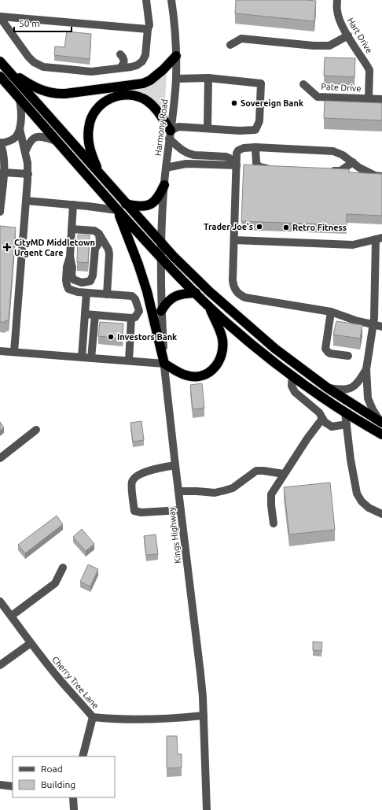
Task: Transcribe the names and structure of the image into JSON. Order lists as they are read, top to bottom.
{
  "streets": {
    "street": [
      "Hart Drive",
      "Pate Drive",
      "Harmony Road",
      "Kings Highway",
      "Cherry Tree Lane"
    ]
  },
  "crossings": [
    ["Hart Drive", "Pate Drive"],
    ["Harmony Road", "Kings Highway"],
    ["Kings Highway", "Cherry Tree Lane"]
  ],
  "places": {
    "other": [
      "Sovereign Bank",
      "Trader Joe's",
      "Retro Fitness",
      "Investors Bank"
    ],
    "health": ["CityMD Middletown Urgent Care"]
  },
  "legend": ["Road", "Building"],
  "scale_bar": "50 m"
}
